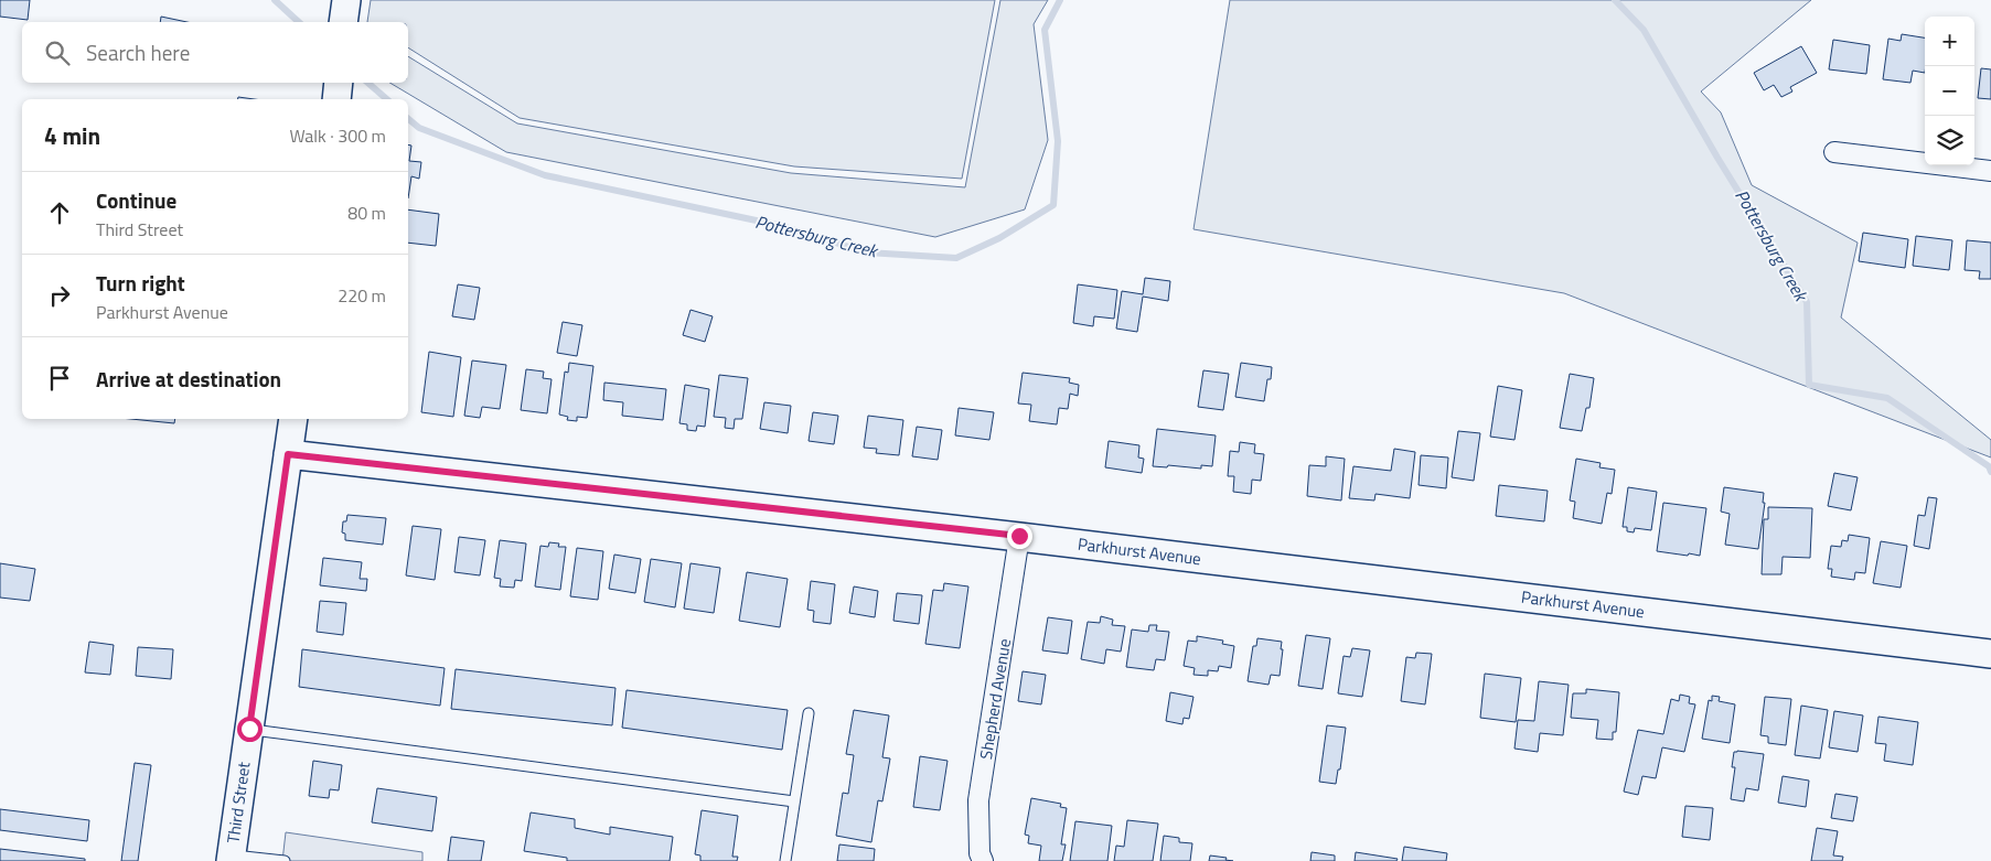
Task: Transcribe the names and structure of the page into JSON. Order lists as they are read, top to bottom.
{
  "streets": {
    "street": ["Parkhurst Avenue", "Shepherd Avenue", "Third Street"]
  },
  "crossings": [
    ["Parkhurst Avenue", "Shepherd Avenue"],
    ["Parkhurst Avenue", "Third Street"]
  ],
  "water": ["Pottersburg Creek"],
  "page": {
    "map_buttons": ["+", "−"],
    "search": "Search here",
    "heading": ["4 min", "Walk · 300 m"],
    "list": [
      ["Continue", "Third Street", "80 m"],
      ["Turn right", "Parkhurst Avenue", "220 m"],
      "Arrive at destination"
    ]
  }
}
